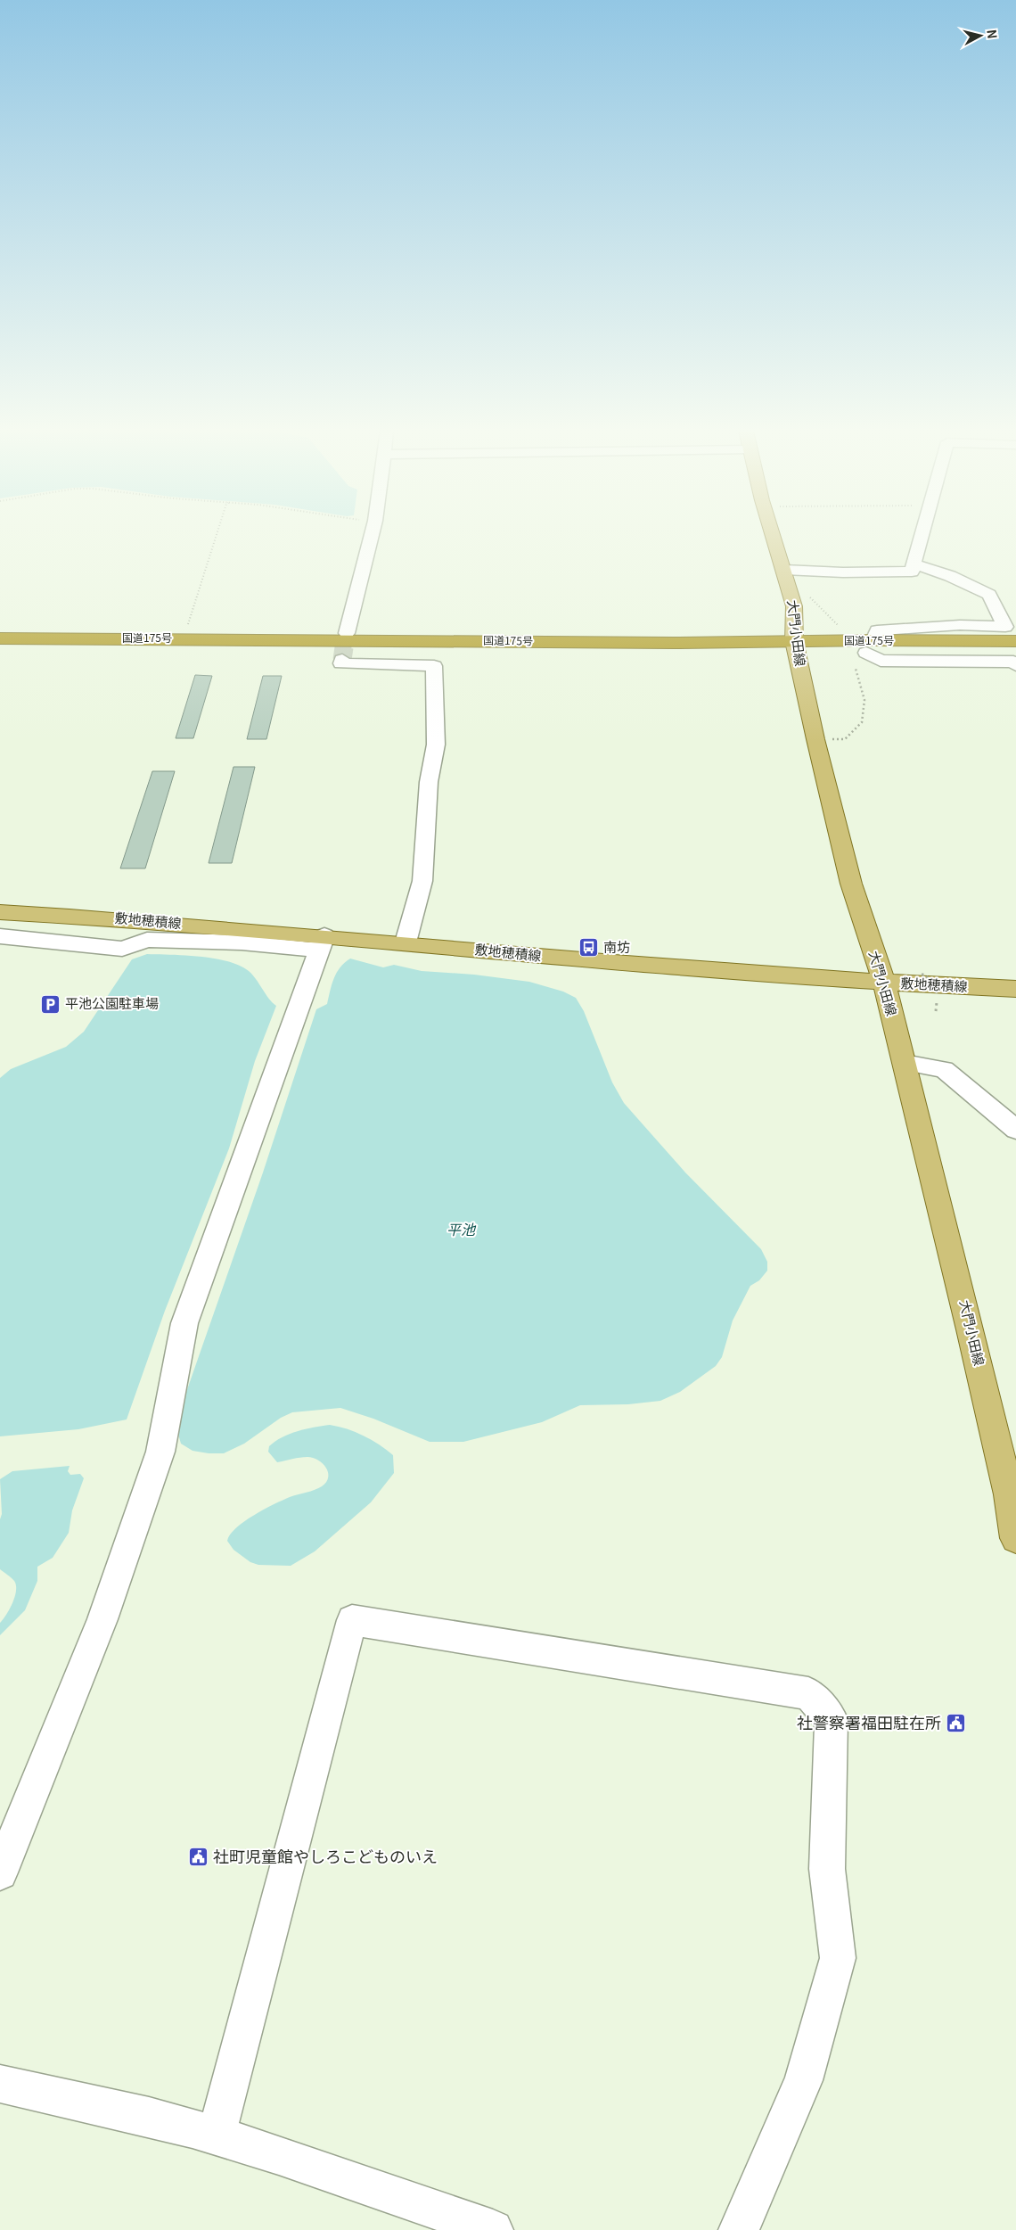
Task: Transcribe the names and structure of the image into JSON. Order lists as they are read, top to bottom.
{
  "streets": {
    "highway": ["国道175号"],
    "main road": ["大門小田線", "敷地穂積線"]
  },
  "crossings": [
    ["大門小田線", "国道175号"],
    ["大門小田線", "敷地穂積線"]
  ],
  "water": ["平池"],
  "places": {
    "bus stop": ["南坊"],
    "parking": ["平池公園駐車場"],
    "public building": ["社警察署福田駐在所", "社町児童館やしろこどものいえ"]
  },
  "north": "right"
}
